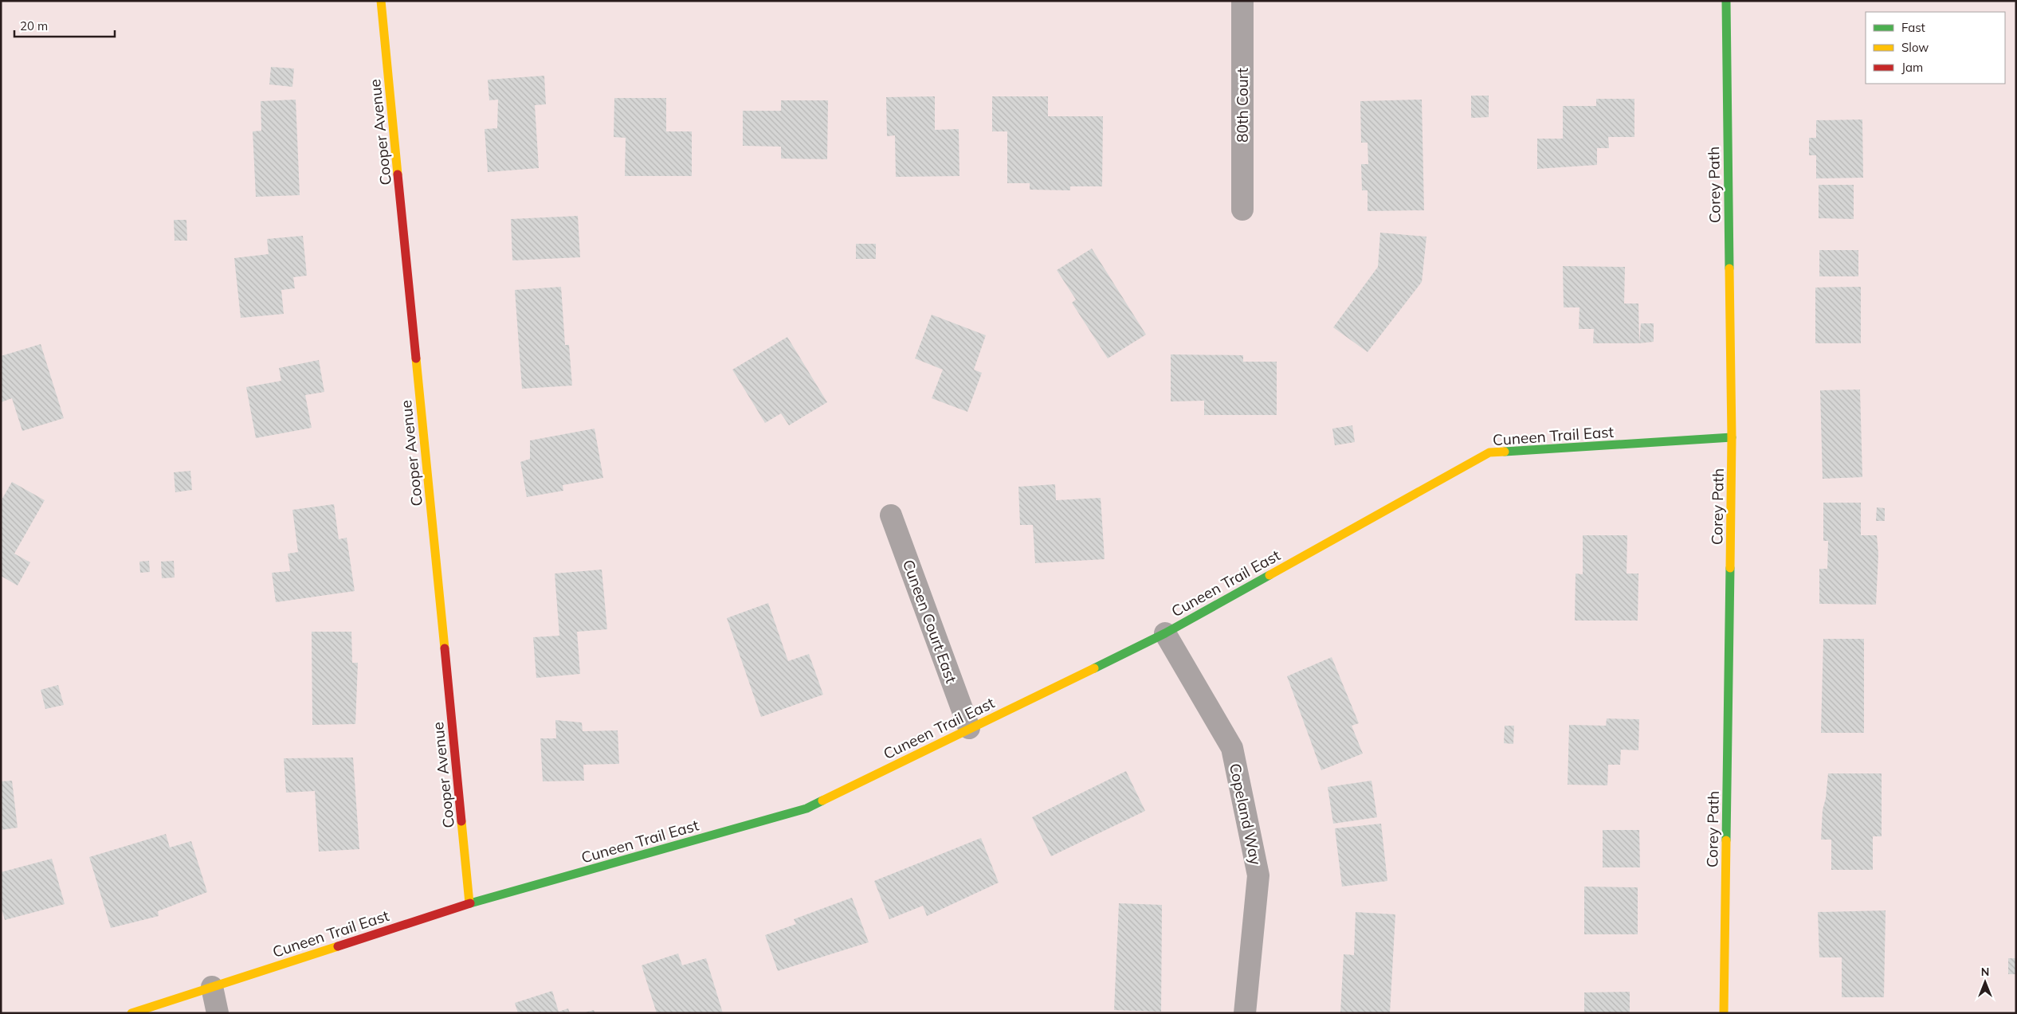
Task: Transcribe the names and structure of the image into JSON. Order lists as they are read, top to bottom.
{
  "streets": {
    "street": [
      "80th Court",
      "Cooper Avenue",
      "Corey Path",
      "Cuneen Trail East",
      "Cuneen Court East",
      "Copeland Way"
    ]
  },
  "crossings": [
    ["Cooper Avenue", "Cuneen Trail East"],
    ["Corey Path", "Cuneen Trail East"],
    ["Cuneen Trail East", "Cuneen Court East"],
    ["Cuneen Trail East", "Copeland Way"]
  ],
  "legend": ["Fast", "Slow", "Jam"],
  "scale_bar": "20 m",
  "north": "top"
}
